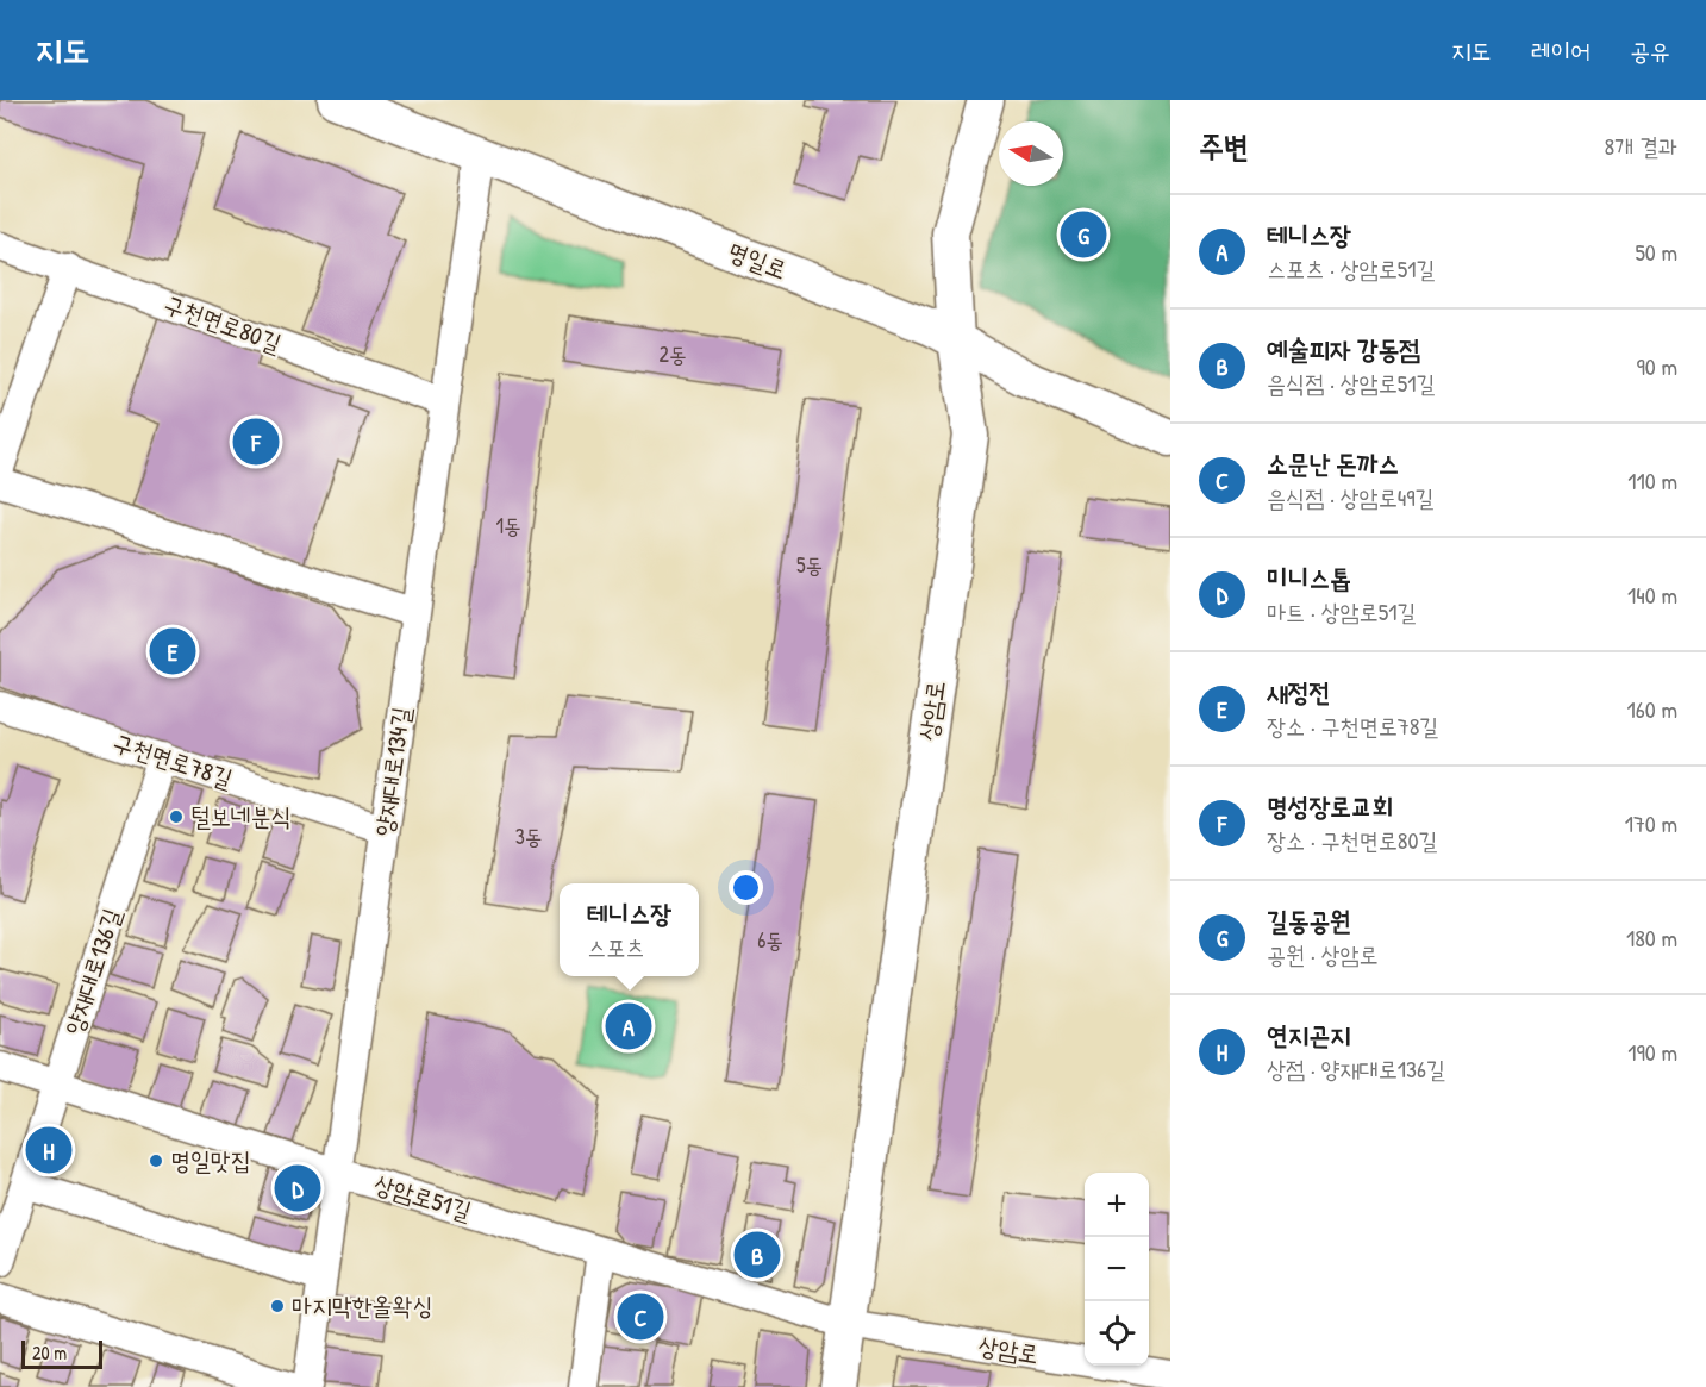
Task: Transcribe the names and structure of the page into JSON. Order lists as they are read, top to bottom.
{
  "streets": {
    "street": [
      "명일로",
      "구천면로80길",
      "상암로",
      "구천면로78길",
      "양재대로134길",
      "양재대로136길",
      "상암로51길"
    ]
  },
  "crossings": [
    ["명일로", "상암로"],
    ["명일로", "양재대로134길"],
    ["구천면로80길", "양재대로134길"],
    ["상암로", "상암로51길"],
    ["구천면로78길", "양재대로134길"],
    ["구천면로78길", "양재대로136길"],
    ["양재대로134길", "상암로51길"],
    ["양재대로136길", "상암로51길"]
  ],
  "places": ["털보네분식", "명일맛집", "마지막한올왁싱"],
  "house_numbers": [
    "2동",
    "1동",
    "5동",
    "3동",
    "6동"
  ],
  "scale_bar": "20 m",
  "north": "left",
  "page": {
    "header": "지도",
    "nav": ["지도", "레이어", "공유"],
    "heading": ["주변", "8개 결과"],
    "list": [
      {
        "mark": "A",
        "name": "테니스장",
        "note": "스포츠 · 상암로51길",
        "value": "50 m"
      },
      {
        "mark": "B",
        "name": "예술피자 강동점",
        "note": "음식점 · 상암로51길",
        "value": "90 m"
      },
      {
        "mark": "C",
        "name": "소문난 돈까스",
        "note": "음식점 · 상암로49길",
        "value": "110 m"
      },
      {
        "mark": "D",
        "name": "미니스톱",
        "note": "마트 · 상암로51길",
        "value": "140 m"
      },
      {
        "mark": "E",
        "name": "새정전",
        "note": "장소 · 구천면로78길",
        "value": "160 m"
      },
      {
        "mark": "F",
        "name": "명성장로교회",
        "note": "장소 · 구천면로80길",
        "value": "170 m"
      },
      {
        "mark": "G",
        "name": "길동공원",
        "note": "공원 · 상암로",
        "value": "180 m"
      },
      {
        "mark": "H",
        "name": "연지곤지",
        "note": "상점 · 양재대로136길",
        "value": "190 m"
      }
    ],
    "pins": [
      "G",
      "F",
      "E",
      "A",
      "H",
      "D",
      "B",
      "C"
    ],
    "popup": ["테니스장", "스포츠"],
    "map_buttons": ["+", "−"],
    "scale": "20 m"
  }
}
